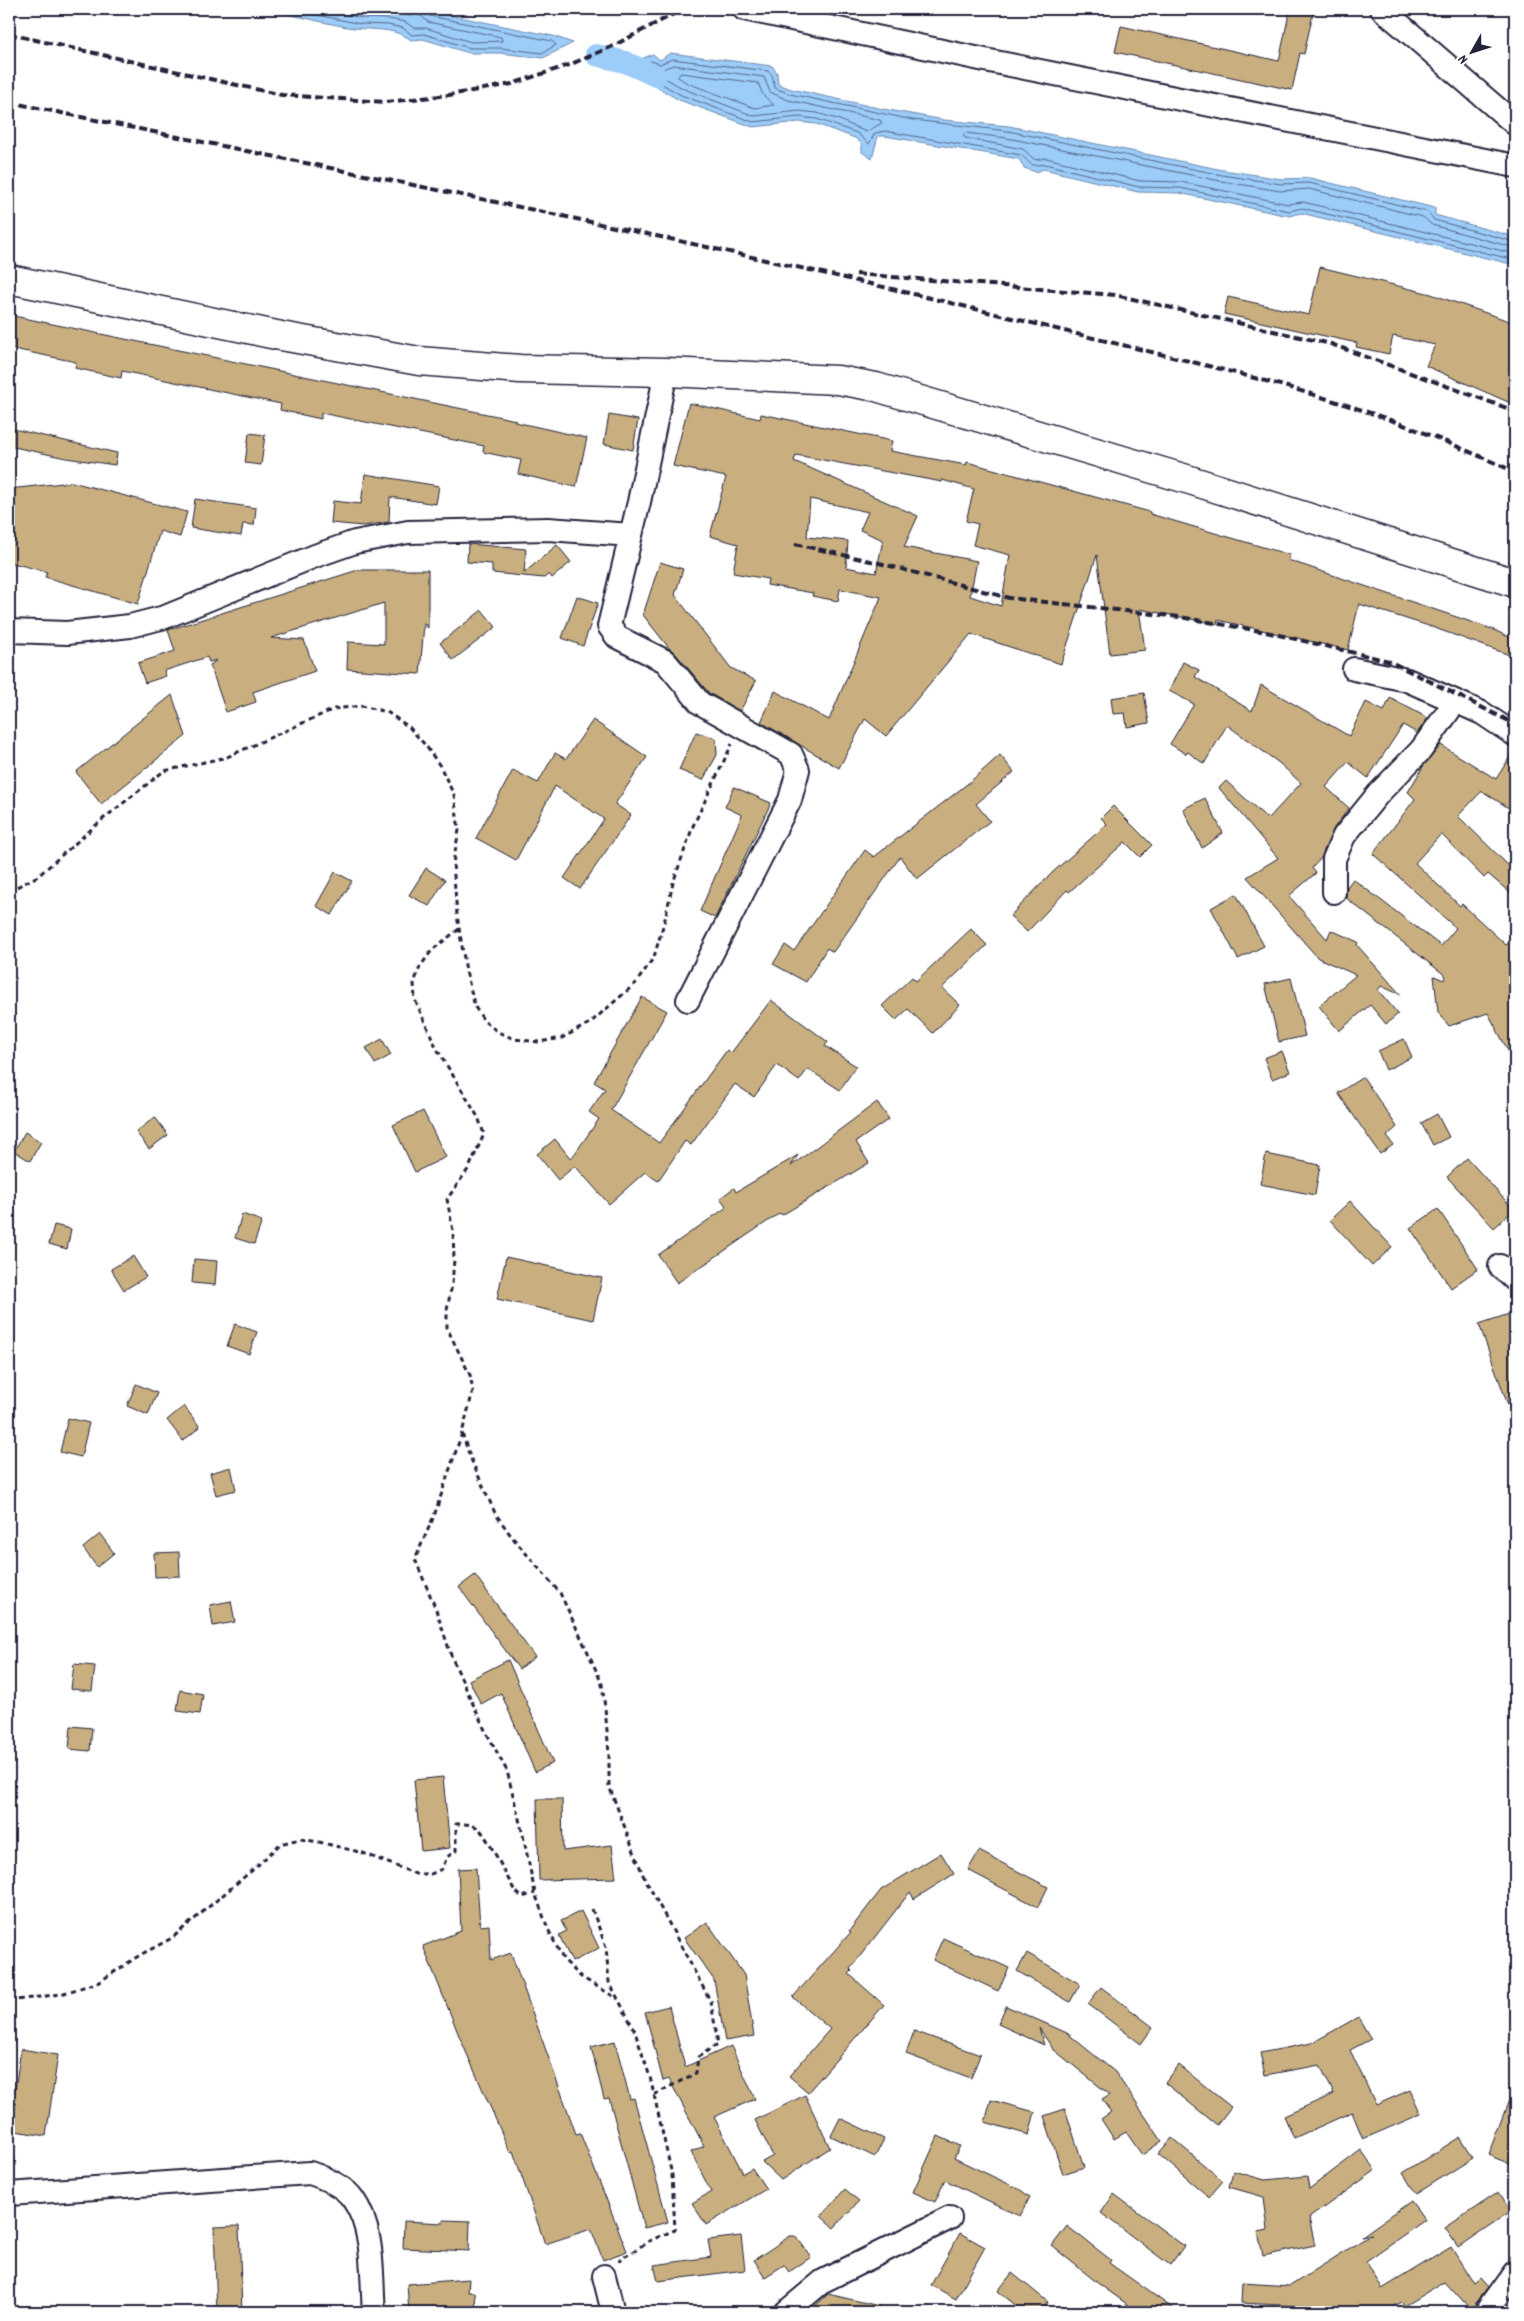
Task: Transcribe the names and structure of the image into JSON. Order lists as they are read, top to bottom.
{
  "north": "bottom left"
}
